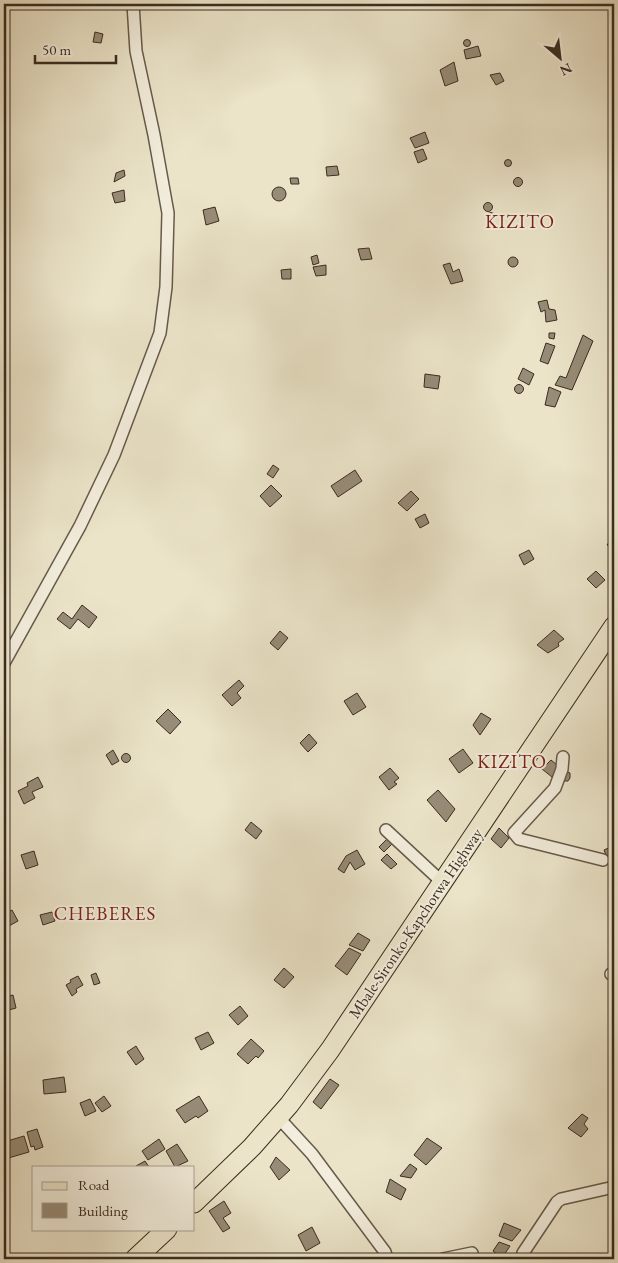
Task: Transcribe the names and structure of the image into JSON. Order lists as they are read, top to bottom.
{
  "streets": {
    "main road": ["Mbale-Sironko-Kapchorwa Highway"]
  },
  "districts": ["KIZITO", "KIZITO", "CHEBERES"],
  "legend": ["Road", "Building"],
  "scale_bar": "50 m",
  "north": "bottom right"
}
